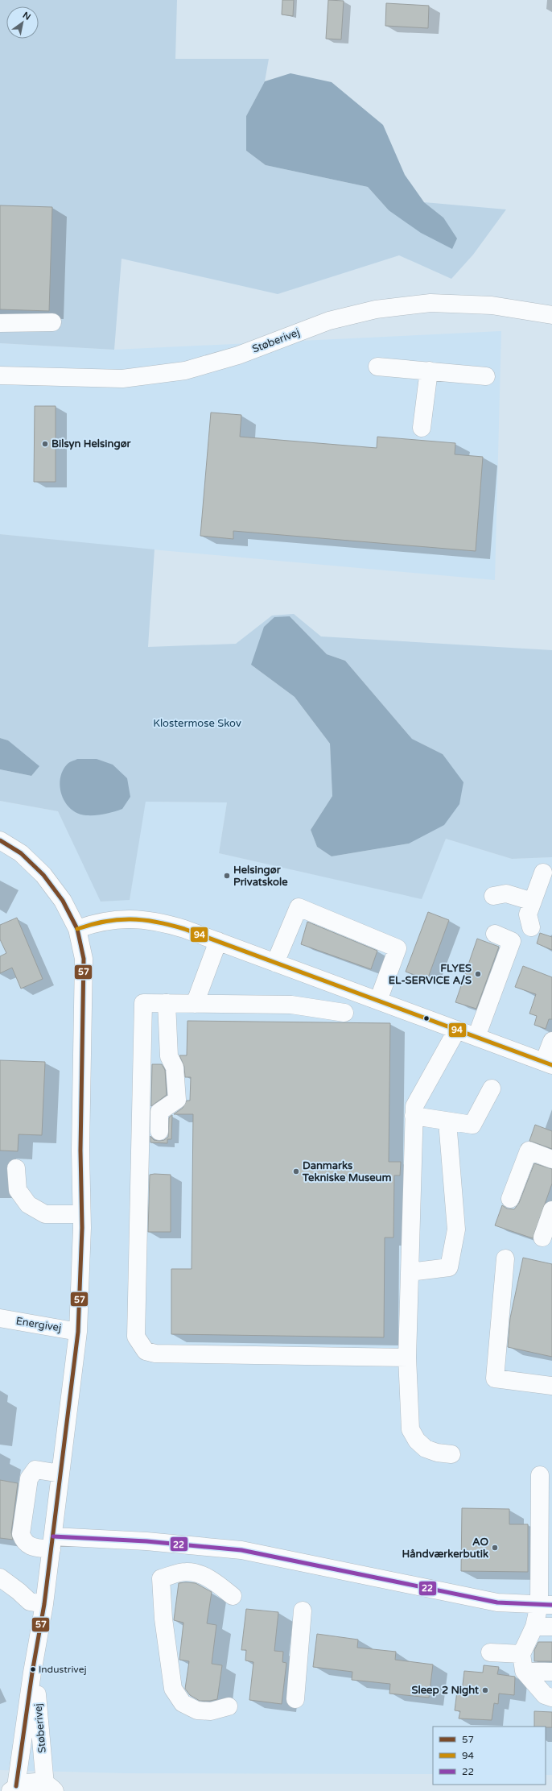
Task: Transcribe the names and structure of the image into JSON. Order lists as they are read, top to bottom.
{
  "streets": {
    "street": ["Støberivej", "Energivej"]
  },
  "crossings": [
    ["Støberivej", "Energivej"]
  ],
  "parks": ["Klostermose Skov"],
  "places": [
    "Bilsyn Helsingør",
    "Helsingør Privatskole",
    "FLYES EL-SERVICE A/S",
    "Danmarks Tekniske Museum",
    "AO Håndværkerbutik",
    "Industrivej",
    "Sleep 2 Night"
  ],
  "lines": ["transit line 57", "transit line 94", "transit line 22"],
  "legend": ["57", "94", "22"],
  "north": "top right"
}
